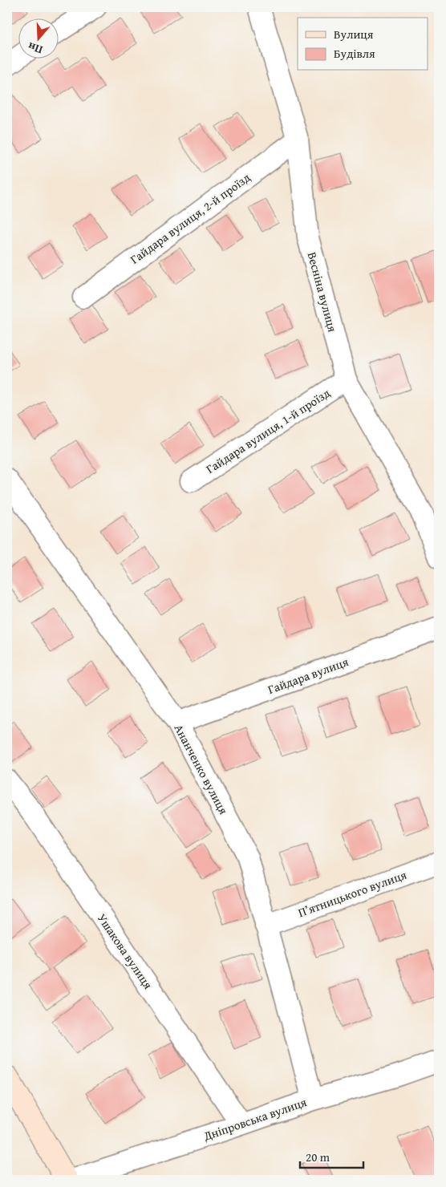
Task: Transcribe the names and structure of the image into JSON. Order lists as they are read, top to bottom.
{
  "streets": {
    "street": [
      "Гайдара вулиця, 2-й проїзд",
      "Весніна вулиця",
      "Гайдара вулиця, 1-й проїзд",
      "Ананченко вулиця",
      "П’ятницького вулиця",
      "Ушакова вулиця",
      "Дніпровська вулиця"
    ]
  },
  "crossings": [
    ["Гайдара вулиця, 2-й проїзд", "Весніна вулиця"],
    ["Весніна вулиця", "Гайдара вулиця, 1-й проїзд"],
    ["Ананченко вулиця", "П’ятницького вулиця"],
    ["Ананченко вулиця", "Дніпровська вулиця"],
    ["Ушакова вулиця", "Дніпровська вулиця"]
  ],
  "legend": ["Вулиця", "Будівля"],
  "scale_bar": "20 m",
  "north": "bottom"
}
